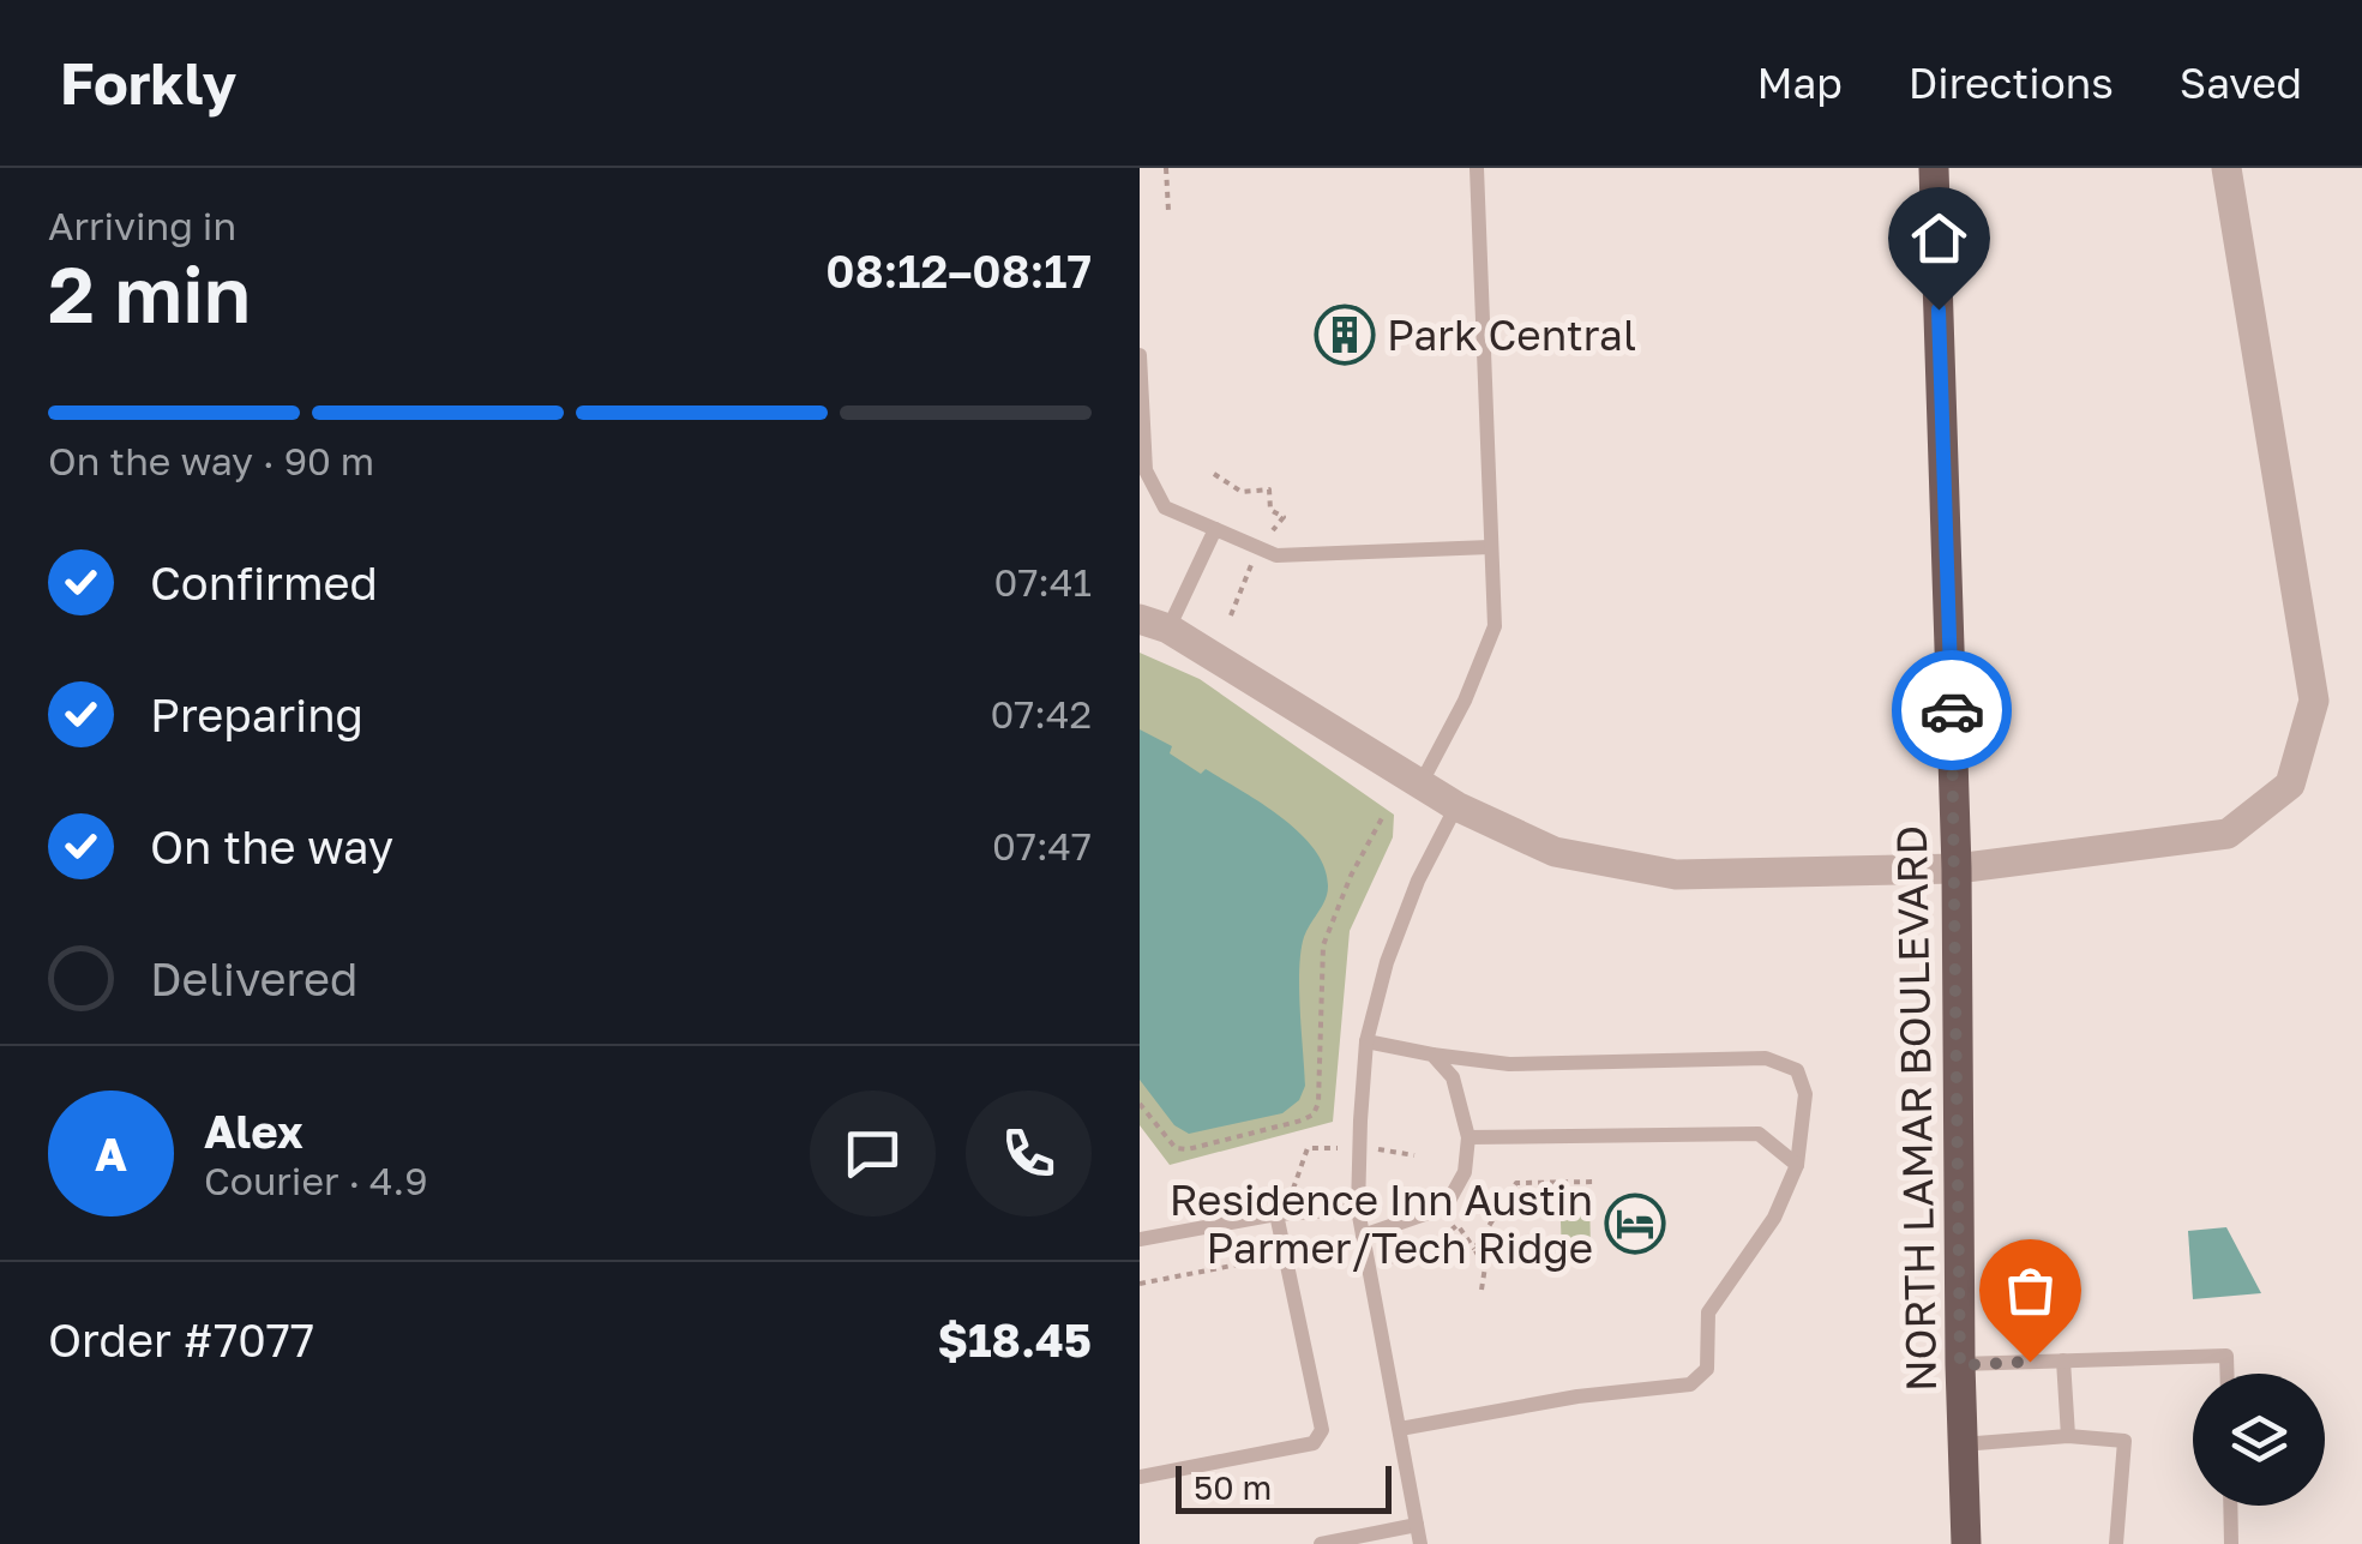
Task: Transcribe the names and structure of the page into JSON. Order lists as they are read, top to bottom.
{
  "streets": {
    "main road": ["NORTH LAMAR BOULEVARD"]
  },
  "places": {
    "building": ["Park Central"],
    "hotel": ["Residence Inn Austin Parmer/Tech Ridge"]
  },
  "scale_bar": "50 m",
  "page": {
    "header": "Forkly",
    "nav": ["Map", "Directions", "Saved"],
    "heading": ["2 min", "Arriving in", "08:12–08:17"],
    "panel": [
      "Alex",
      "Courier · 4.9",
      "Order #7077",
      "$18.45"
    ],
    "bar": "On the way · 90 m",
    "list": [
      ["Confirmed", "07:41"],
      ["Preparing", "07:42"],
      ["On the way", "07:47"],
      "Delivered"
    ],
    "round": "A",
    "scale": "50 m"
  }
}
